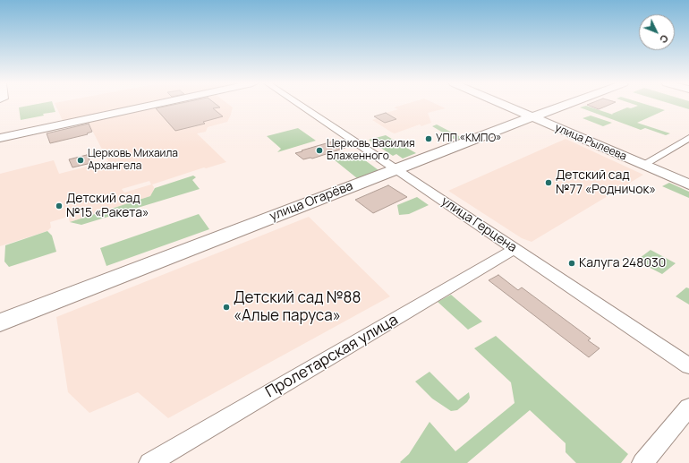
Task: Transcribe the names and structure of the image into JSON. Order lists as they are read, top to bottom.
{
  "streets": {
    "street": [
      "улица Рылеева",
      "улица Огарёва",
      "улица Герцена",
      "Пролетарская улица"
    ]
  },
  "crossings": [
    ["улица Рылеева", "улица Огарёва"],
    ["улица Огарёва", "улица Герцена"],
    ["улица Герцена", "Пролетарская улица"]
  ],
  "places": [
    "УПП «КМПО»",
    "Церковь Василия Блаженного",
    "Церковь Михаила Архангела",
    "Детский сад №77 «Родничок»",
    "Детский сад №15 «Ракета»",
    "Калуга 248030",
    "Детский сад №88 «Алые паруса»"
  ],
  "north": "bottom right"
}
